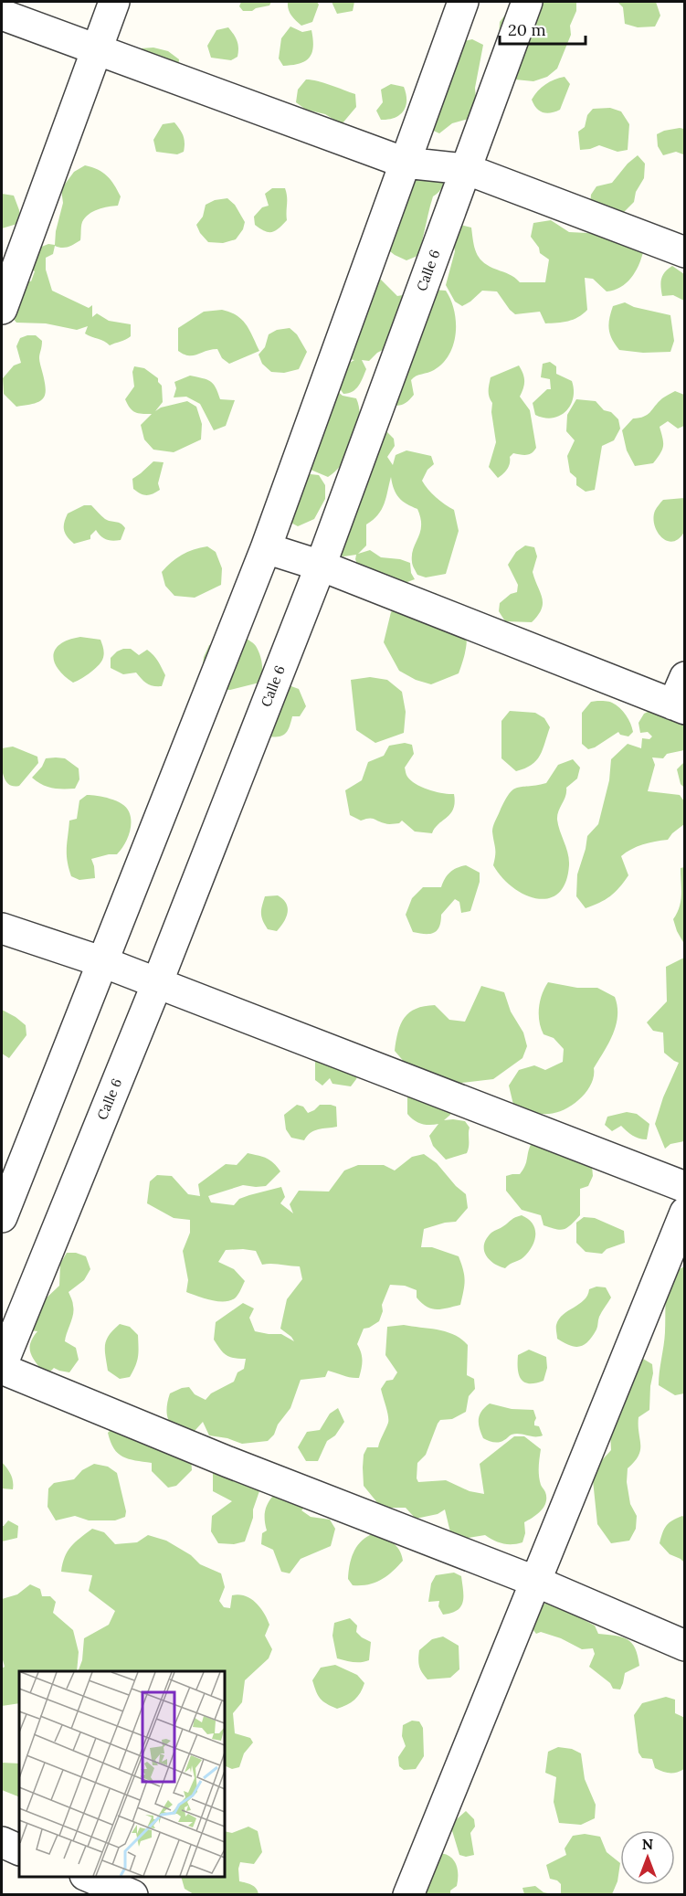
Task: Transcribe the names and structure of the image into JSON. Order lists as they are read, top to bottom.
{
  "streets": {
    "street": ["Calle 6"]
  },
  "scale_bar": "20 m",
  "north": "top"
}
